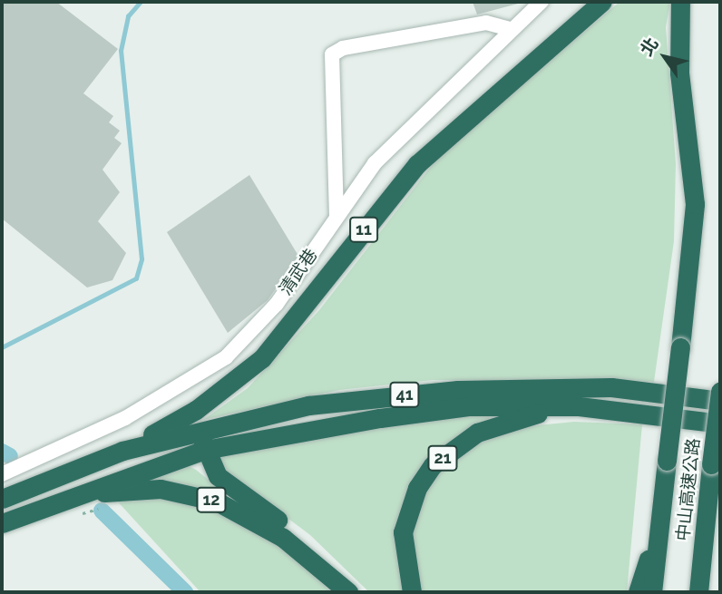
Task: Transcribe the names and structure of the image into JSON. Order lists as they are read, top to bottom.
{
  "streets": {
    "highway": [
      "11",
      "41",
      "21",
      "中山高速公路",
      "12"
    ],
    "lane": ["清武巷"]
  },
  "north": "top left"
}
